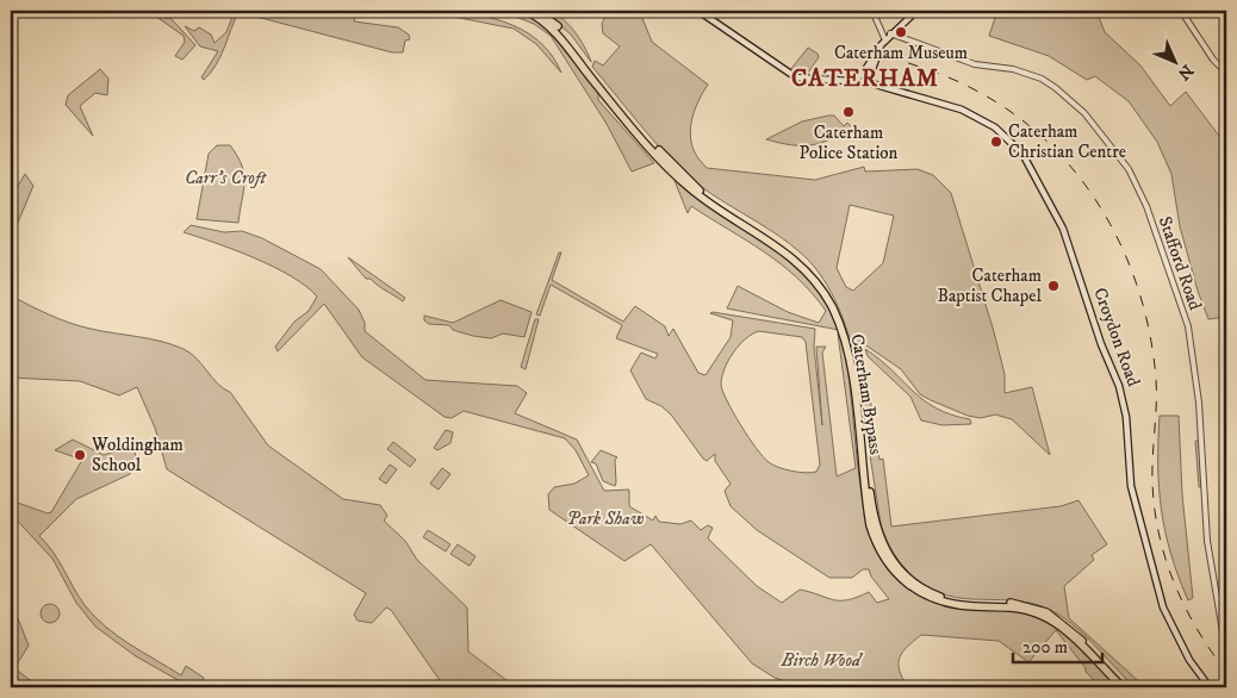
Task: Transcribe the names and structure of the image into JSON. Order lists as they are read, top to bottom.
{
  "streets": {
    "highway": ["Caterham Bypass"],
    "main road": ["Croydon Road"],
    "street": ["Stafford Road"]
  },
  "districts": ["CATERHAM"],
  "parks": ["Carr's Croft", "Park Shaw", "Birch Wood"],
  "places": [
    "Caterham Museum",
    "Caterham Police Station",
    "Caterham Christian Centre",
    "Caterham Baptist Chapel",
    "Woldingham School"
  ],
  "scale_bar": "200 m",
  "north": "bottom right"
}
